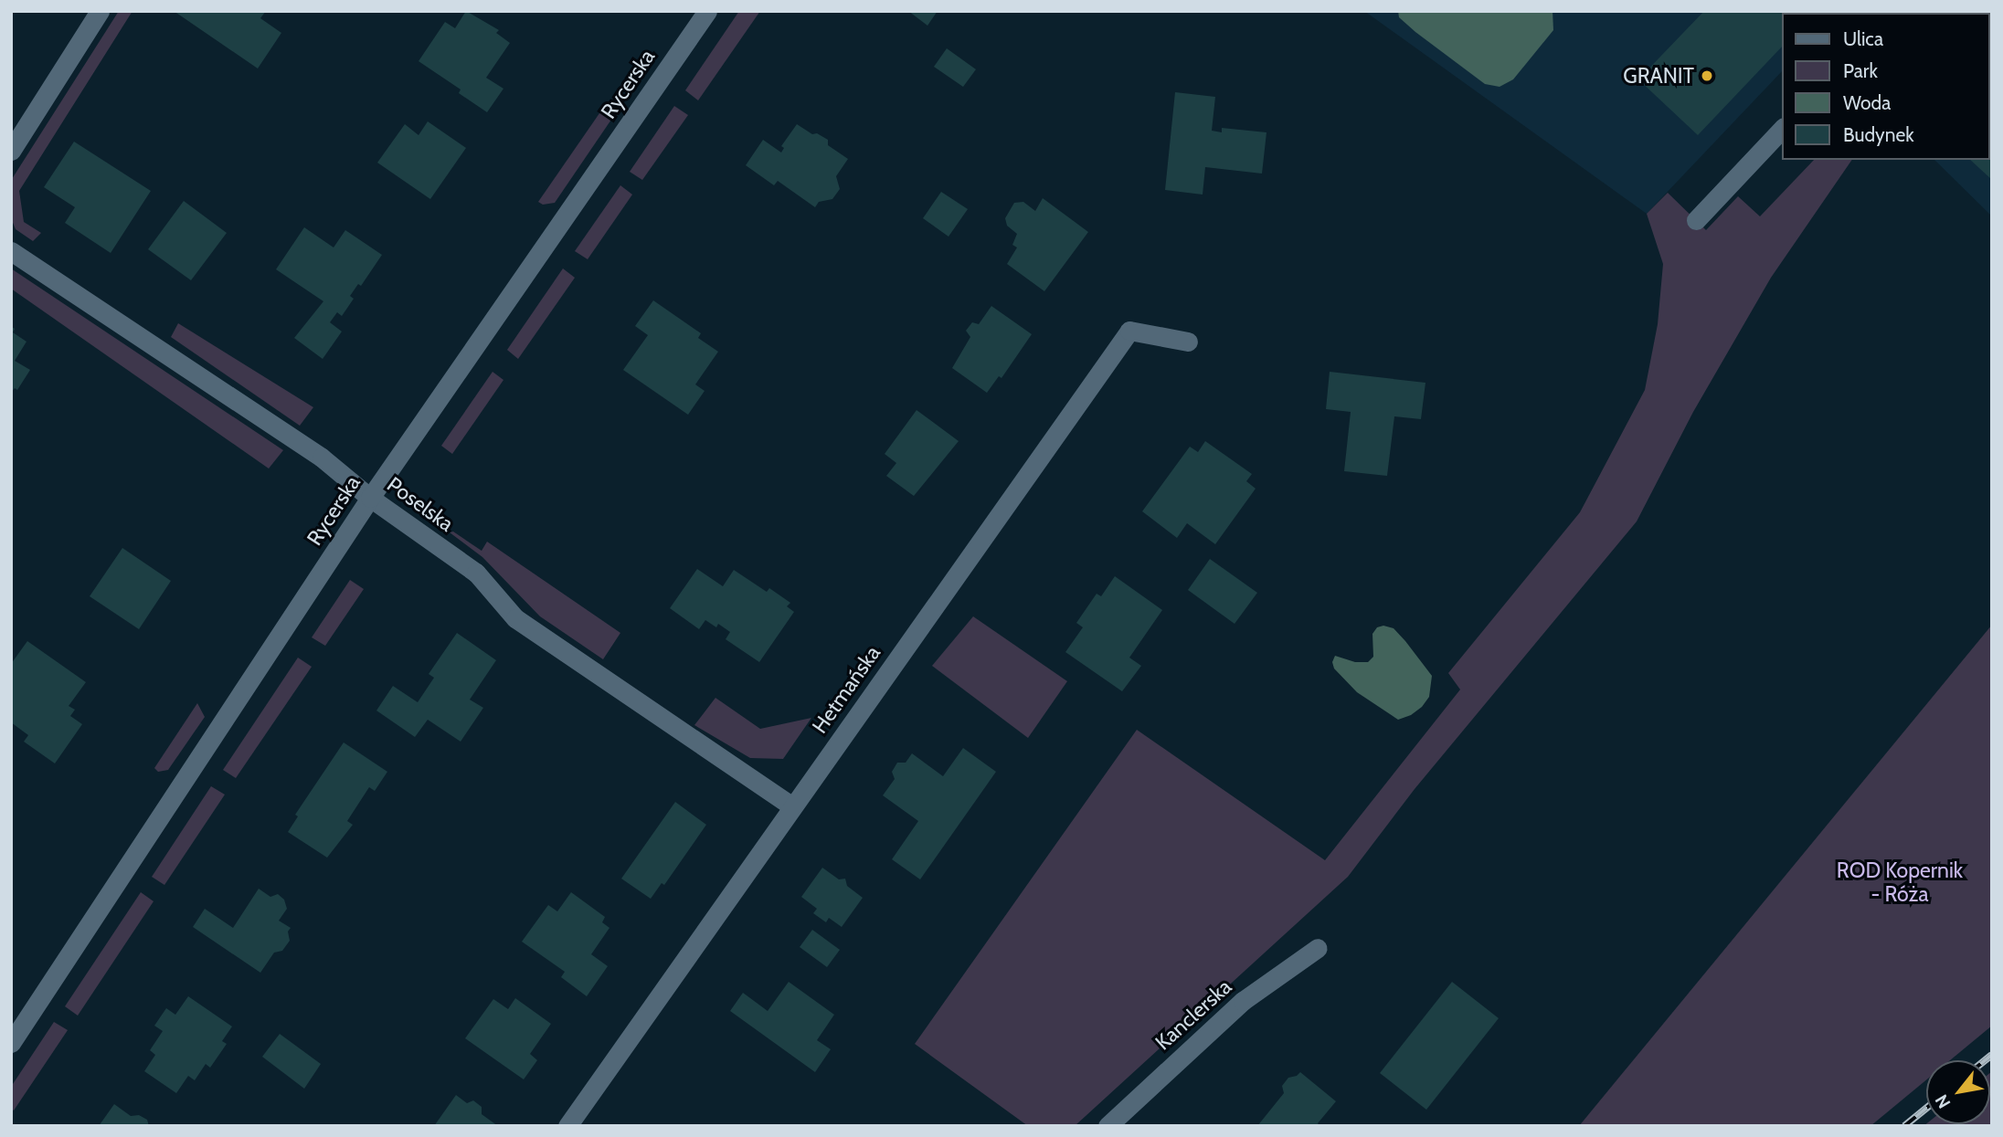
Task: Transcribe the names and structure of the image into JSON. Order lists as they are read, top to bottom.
{
  "streets": {
    "street": [
      "Rycerska",
      "Poselska",
      "Hetmańska",
      "Kanclerska"
    ]
  },
  "crossings": [
    ["Rycerska", "Poselska"],
    ["Poselska", "Hetmańska"]
  ],
  "parks": ["ROD Kopernik - Róża"],
  "places": ["GRANIT"],
  "legend": [
    "Ulica",
    "Park",
    "Woda",
    "Budynek"
  ],
  "north": "bottom left"
}
